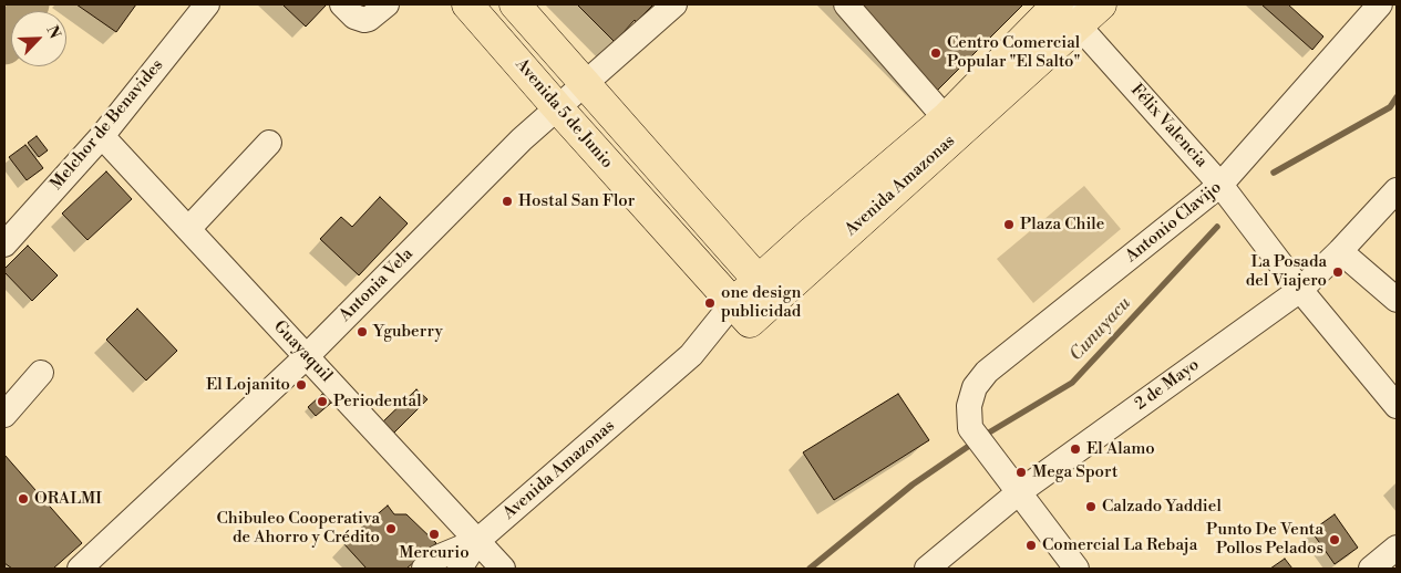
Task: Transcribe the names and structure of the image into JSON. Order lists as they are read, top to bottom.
{
  "streets": {
    "main road": ["Avenida 5 de Junio", "Avenida Amazonas"],
    "street": [
      "Melchor de Benavides",
      "Félix Valencia",
      "Antonio Clavijo",
      "Antonia Vela",
      "Guayaquil",
      "2 de Mayo"
    ]
  },
  "crossings": [
    ["Avenida 5 de Junio", "Avenida Amazonas"],
    ["Avenida 5 de Junio", "Antonia Vela"],
    ["Melchor de Benavides", "Guayaquil"],
    ["Félix Valencia", "Avenida Amazonas"],
    ["Félix Valencia", "Antonio Clavijo"],
    ["Félix Valencia", "2 de Mayo"],
    ["Avenida Amazonas", "Guayaquil"],
    ["Antonio Clavijo", "2 de Mayo"],
    ["Antonia Vela", "Guayaquil"]
  ],
  "water": ["Cunuyacu"],
  "places": [
    "Centro Comercial Popular \"El Salto\"",
    "Hostal San Flor",
    "Plaza Chile",
    "La Posada del Viajero",
    "one design publicidad",
    "Yguberry",
    "El Lojanito",
    "Periodental",
    "El Alamo",
    "Mega Sport",
    "ORALMI",
    "Calzado Yaddiel",
    "Chibuleo Cooperativa de Ahorro y Crédito",
    "Mercurio",
    "Punto De Venta Pollos Pelados",
    "Comercial La Rebaja"
  ],
  "north": "top right"
}
